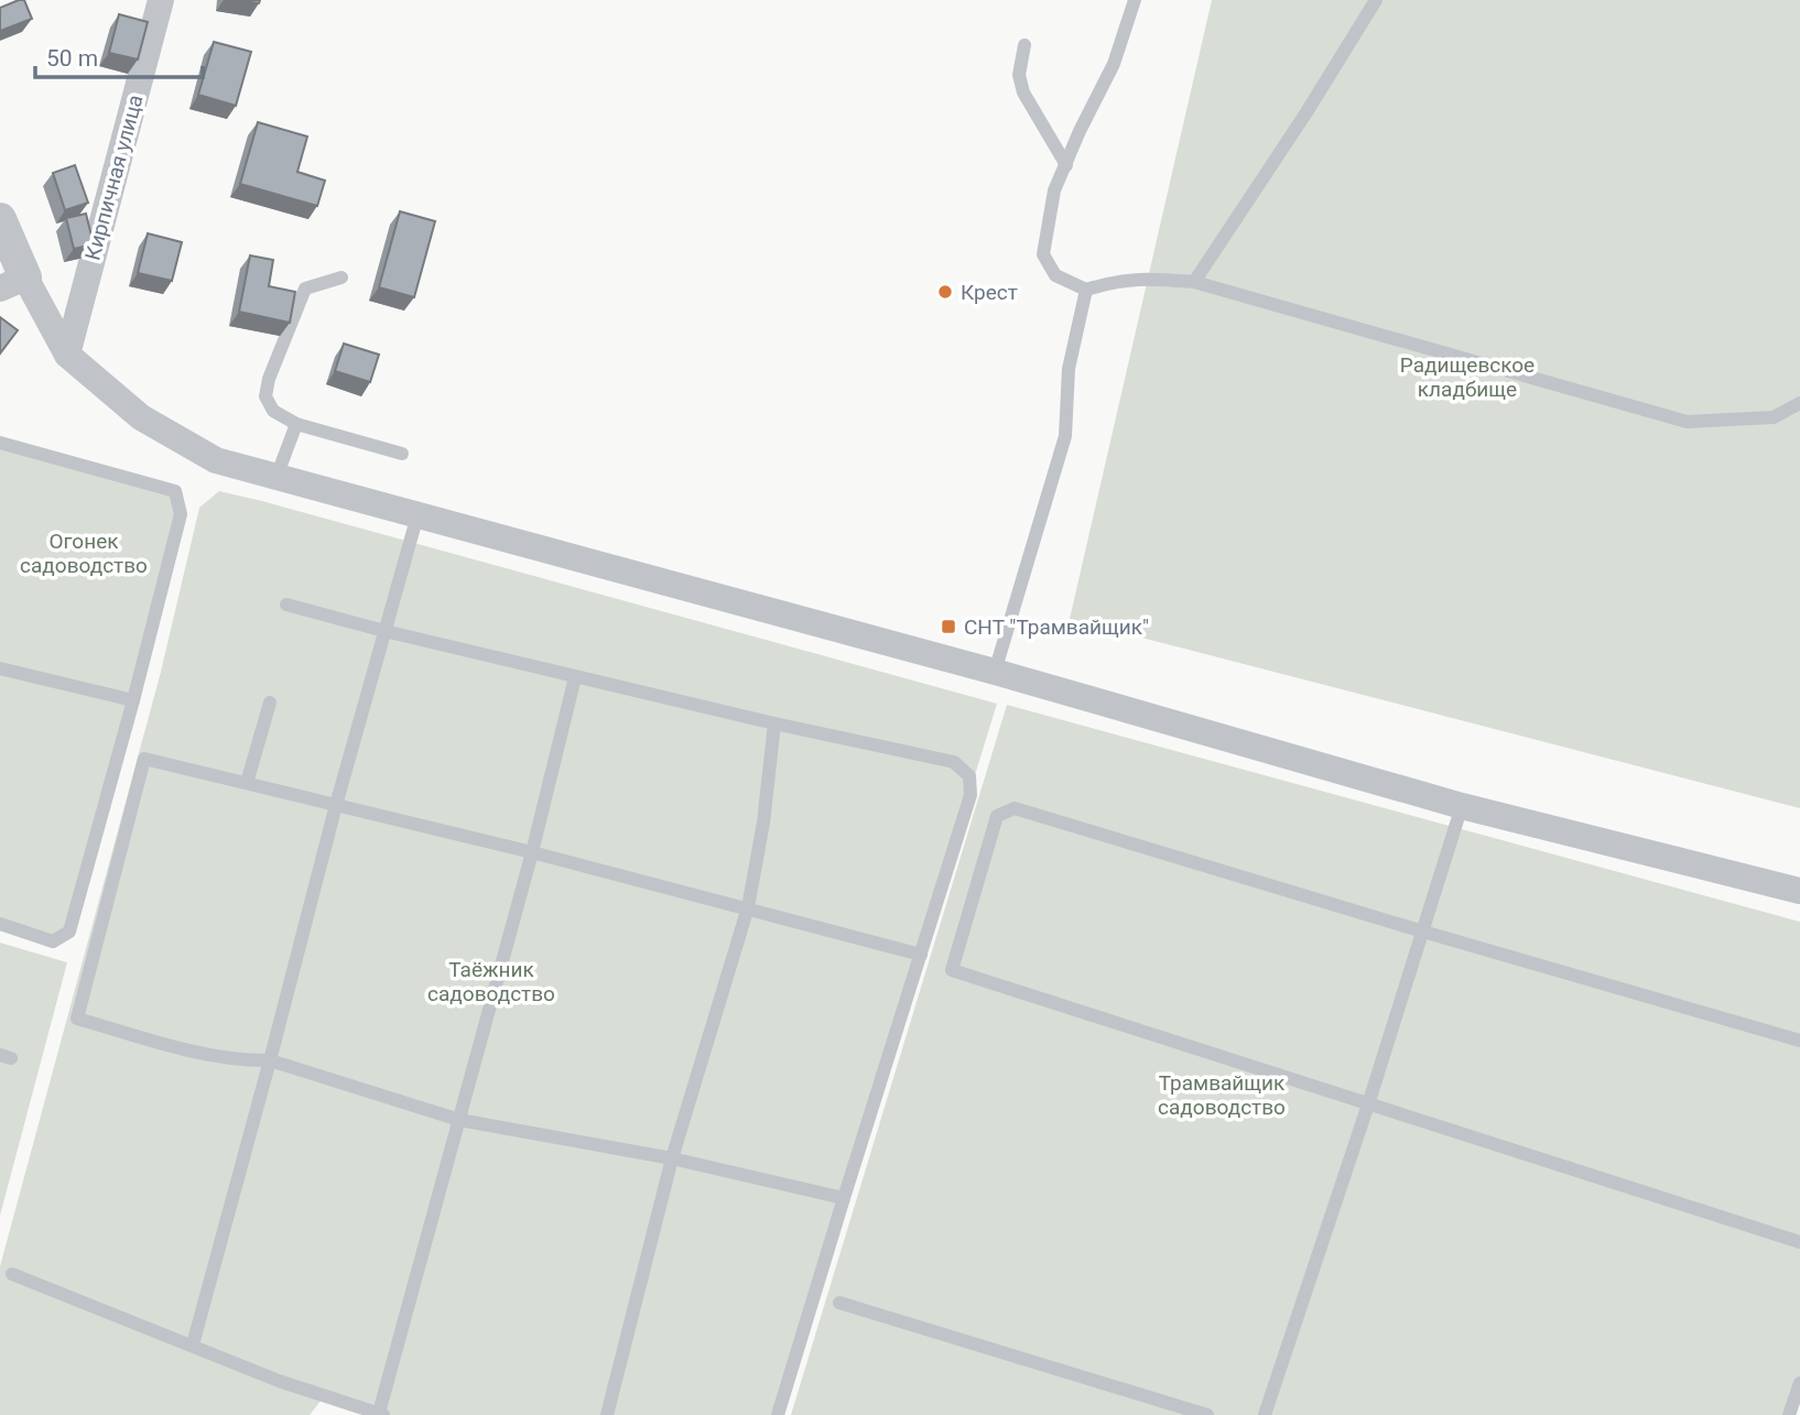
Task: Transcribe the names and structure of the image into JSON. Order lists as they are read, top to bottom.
{
  "streets": {
    "street": ["Кирпичная улица"]
  },
  "parks": [
    "Радищевское кладбище",
    "Огонек садоводство",
    "Таёжник садоводство",
    "Трамвайщик садоводство"
  ],
  "places": {
    "other": ["Крест"],
    "transit": ["СНТ \"Трамвайщик\""]
  },
  "scale_bar": "50 m"
}
